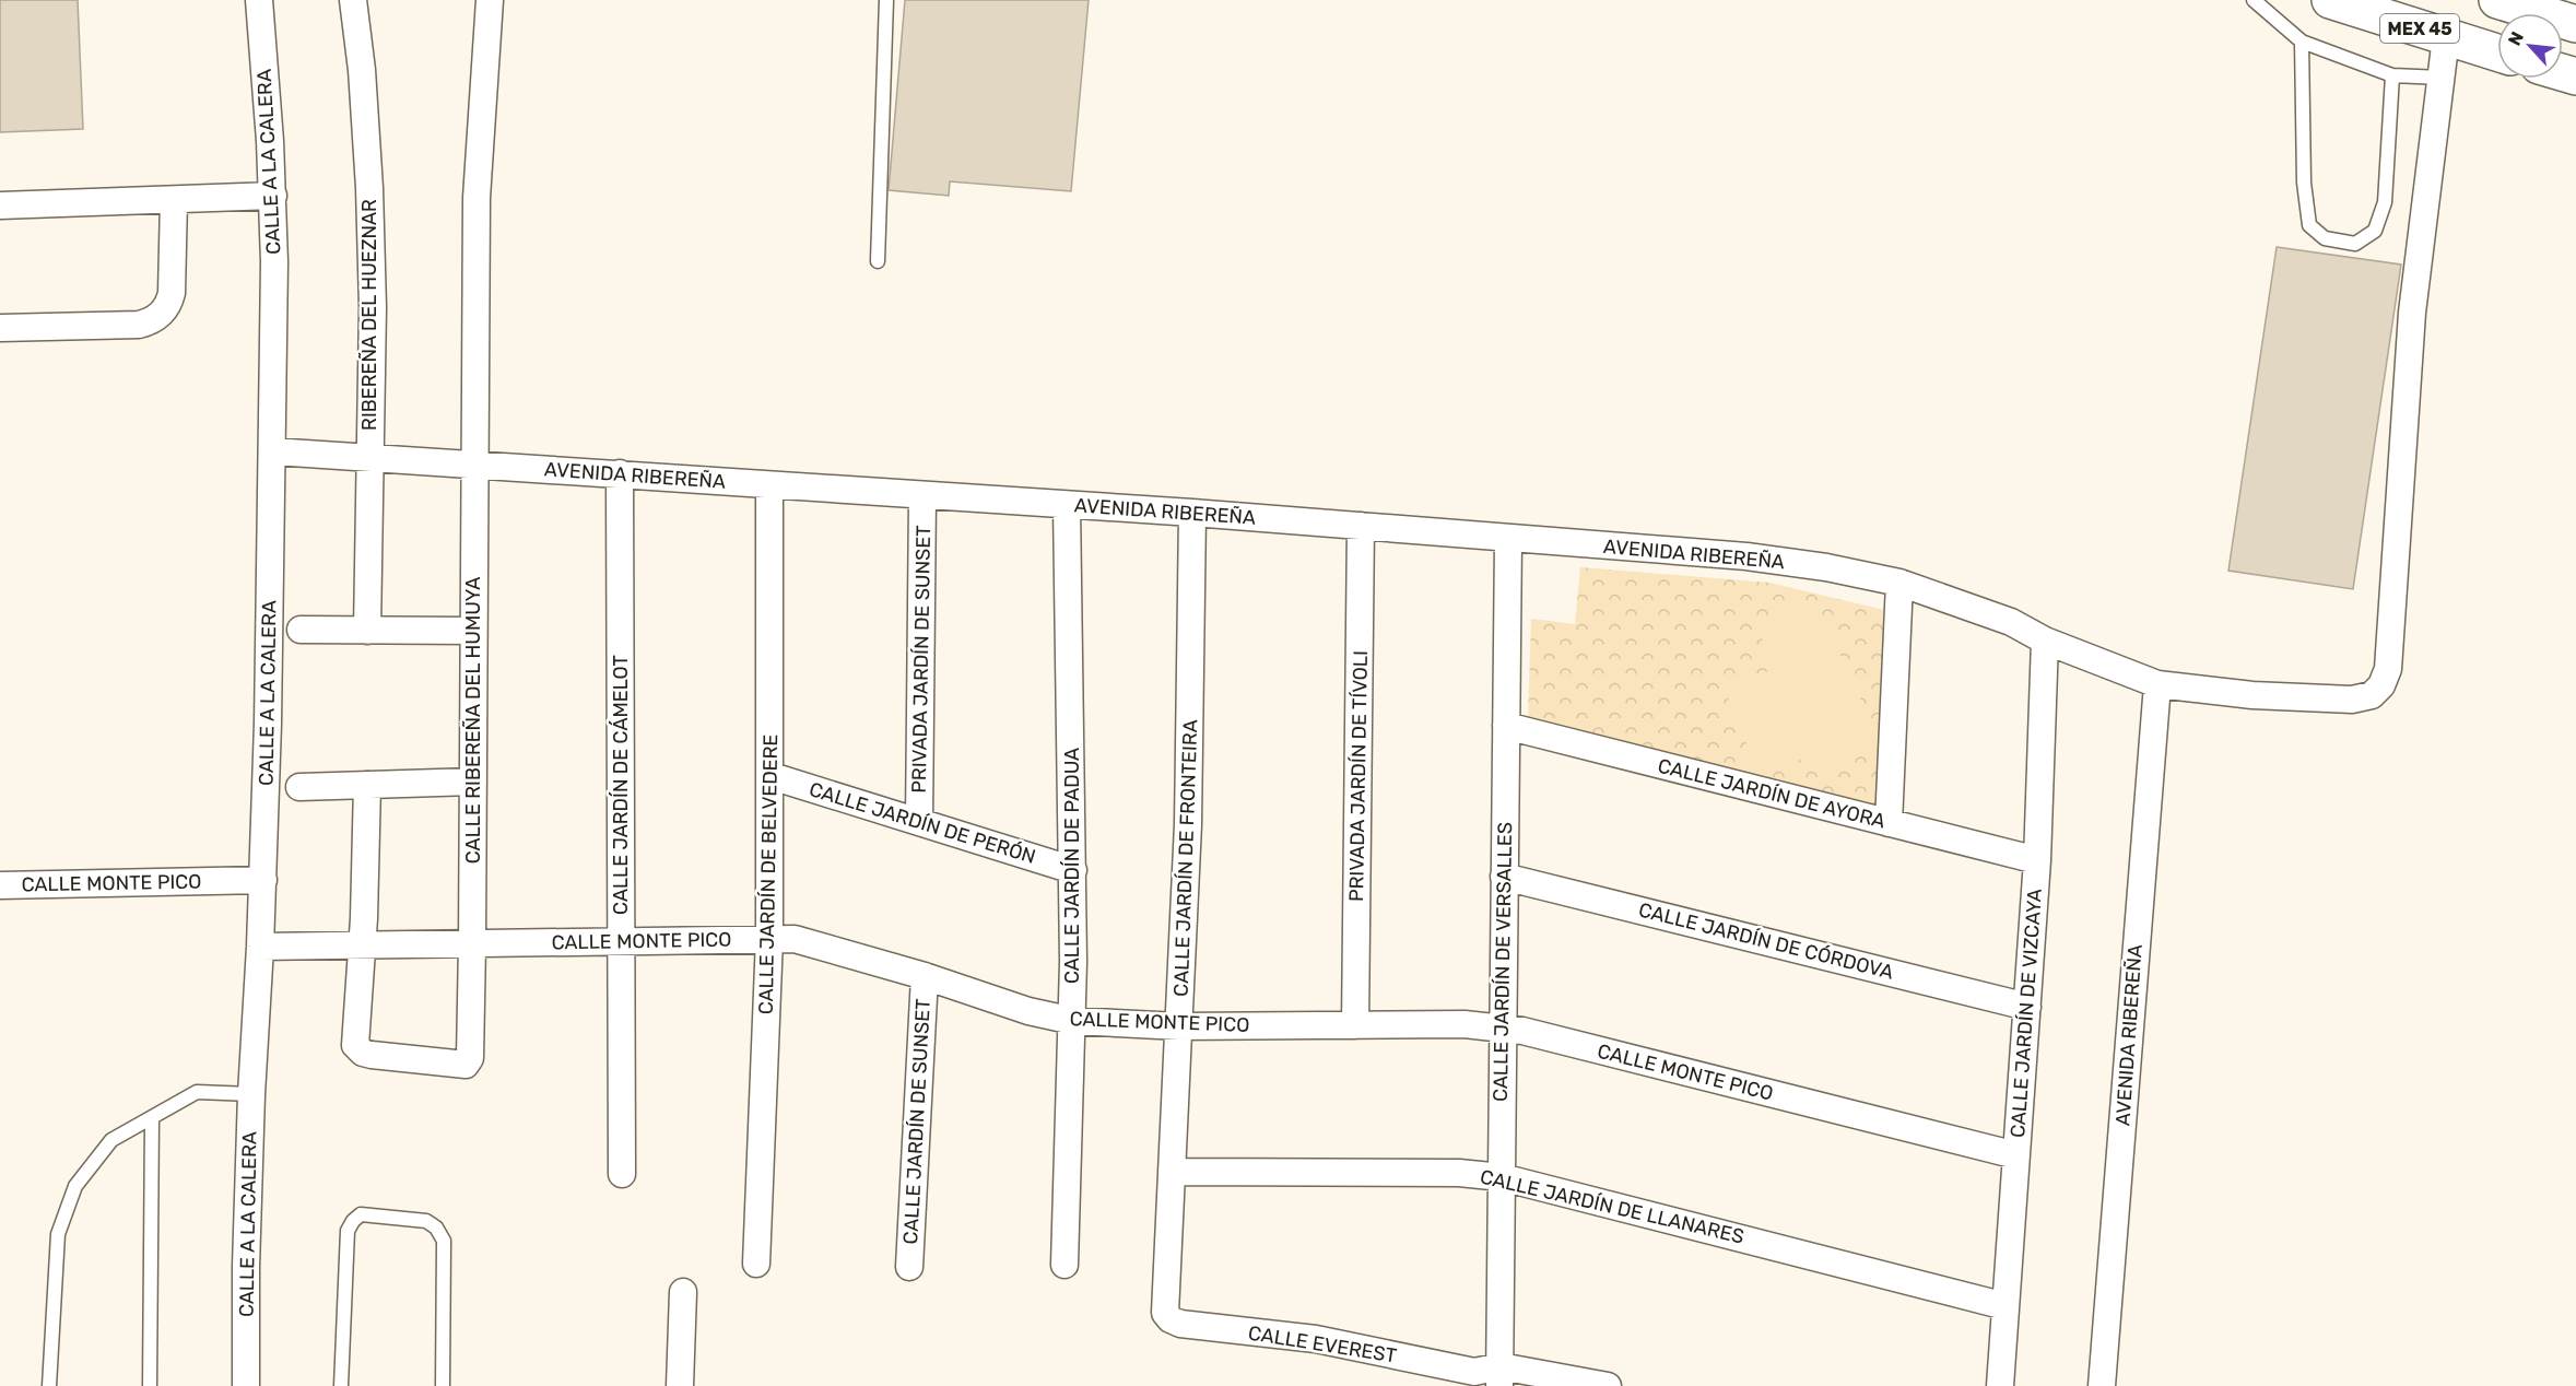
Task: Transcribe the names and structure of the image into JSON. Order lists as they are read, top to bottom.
{
  "streets": {
    "highway": ["MEX 45"],
    "street": [
      "CALLE A LA CALERA",
      "RIBEREÑA DEL HUEZNAR",
      "AVENIDA RIBEREÑA",
      "PRIVADA JARDÍN DE SUNSET",
      "CALLE RIBEREÑA DEL HUMUYA",
      "PRIVADA JARDÍN DE TÍVOLI",
      "CALLE JARDÍN DE CÁMELOT",
      "CALLE JARDÍN DE AYORA",
      "CALLE JARDÍN DE PERÓN",
      "CALLE JARDÍN DE FRONTEIRA",
      "CALLE JARDÍN DE PADUA",
      "CALLE JARDÍN DE BELVEDERE",
      "CALLE MONTE PICO",
      "CALLE JARDÍN DE CÓRDOVA",
      "CALLE JARDÍN DE VERSALLES",
      "CALLE JARDÍN DE VIZCAYA",
      "CALLE JARDÍN DE SUNSET",
      "CALLE JARDÍN DE LLANARES",
      "CALLE EVEREST"
    ]
  },
  "crossings": [
    ["MEX 45", "AVENIDA RIBEREÑA"],
    ["CALLE A LA CALERA", "AVENIDA RIBEREÑA"],
    ["CALLE A LA CALERA", "CALLE MONTE PICO"],
    ["RIBEREÑA DEL HUEZNAR", "AVENIDA RIBEREÑA"],
    ["AVENIDA RIBEREÑA", "PRIVADA JARDÍN DE SUNSET"],
    ["AVENIDA RIBEREÑA", "CALLE RIBEREÑA DEL HUMUYA"],
    ["AVENIDA RIBEREÑA", "PRIVADA JARDÍN DE TÍVOLI"],
    ["AVENIDA RIBEREÑA", "CALLE JARDÍN DE CÁMELOT"],
    ["AVENIDA RIBEREÑA", "CALLE JARDÍN DE FRONTEIRA"],
    ["AVENIDA RIBEREÑA", "CALLE JARDÍN DE PADUA"],
    ["AVENIDA RIBEREÑA", "CALLE JARDÍN DE BELVEDERE"],
    ["AVENIDA RIBEREÑA", "CALLE JARDÍN DE VERSALLES"],
    ["AVENIDA RIBEREÑA", "CALLE JARDÍN DE VIZCAYA"],
    ["PRIVADA JARDÍN DE SUNSET", "CALLE JARDÍN DE PERÓN"],
    ["CALLE RIBEREÑA DEL HUMUYA", "CALLE MONTE PICO"],
    ["PRIVADA JARDÍN DE TÍVOLI", "CALLE MONTE PICO"],
    ["CALLE JARDÍN DE CÁMELOT", "CALLE MONTE PICO"],
    ["CALLE JARDÍN DE AYORA", "CALLE JARDÍN DE VERSALLES"],
    ["CALLE JARDÍN DE AYORA", "CALLE JARDÍN DE VIZCAYA"],
    ["CALLE JARDÍN DE PERÓN", "CALLE JARDÍN DE PADUA"],
    ["CALLE JARDÍN DE PERÓN", "CALLE JARDÍN DE BELVEDERE"],
    ["CALLE JARDÍN DE FRONTEIRA", "CALLE MONTE PICO"],
    ["CALLE JARDÍN DE FRONTEIRA", "CALLE JARDÍN DE LLANARES"],
    ["CALLE JARDÍN DE FRONTEIRA", "CALLE EVEREST"],
    ["CALLE JARDÍN DE PADUA", "CALLE MONTE PICO"],
    ["CALLE JARDÍN DE BELVEDERE", "CALLE MONTE PICO"],
    ["CALLE MONTE PICO", "CALLE JARDÍN DE VERSALLES"],
    ["CALLE MONTE PICO", "CALLE JARDÍN DE VIZCAYA"],
    ["CALLE MONTE PICO", "CALLE JARDÍN DE SUNSET"],
    ["CALLE JARDÍN DE CÓRDOVA", "CALLE JARDÍN DE VERSALLES"],
    ["CALLE JARDÍN DE CÓRDOVA", "CALLE JARDÍN DE VIZCAYA"],
    ["CALLE JARDÍN DE VERSALLES", "CALLE JARDÍN DE LLANARES"],
    ["CALLE JARDÍN DE VERSALLES", "CALLE EVEREST"],
    ["CALLE JARDÍN DE VIZCAYA", "CALLE JARDÍN DE LLANARES"]
  ],
  "north": "top left"
}
